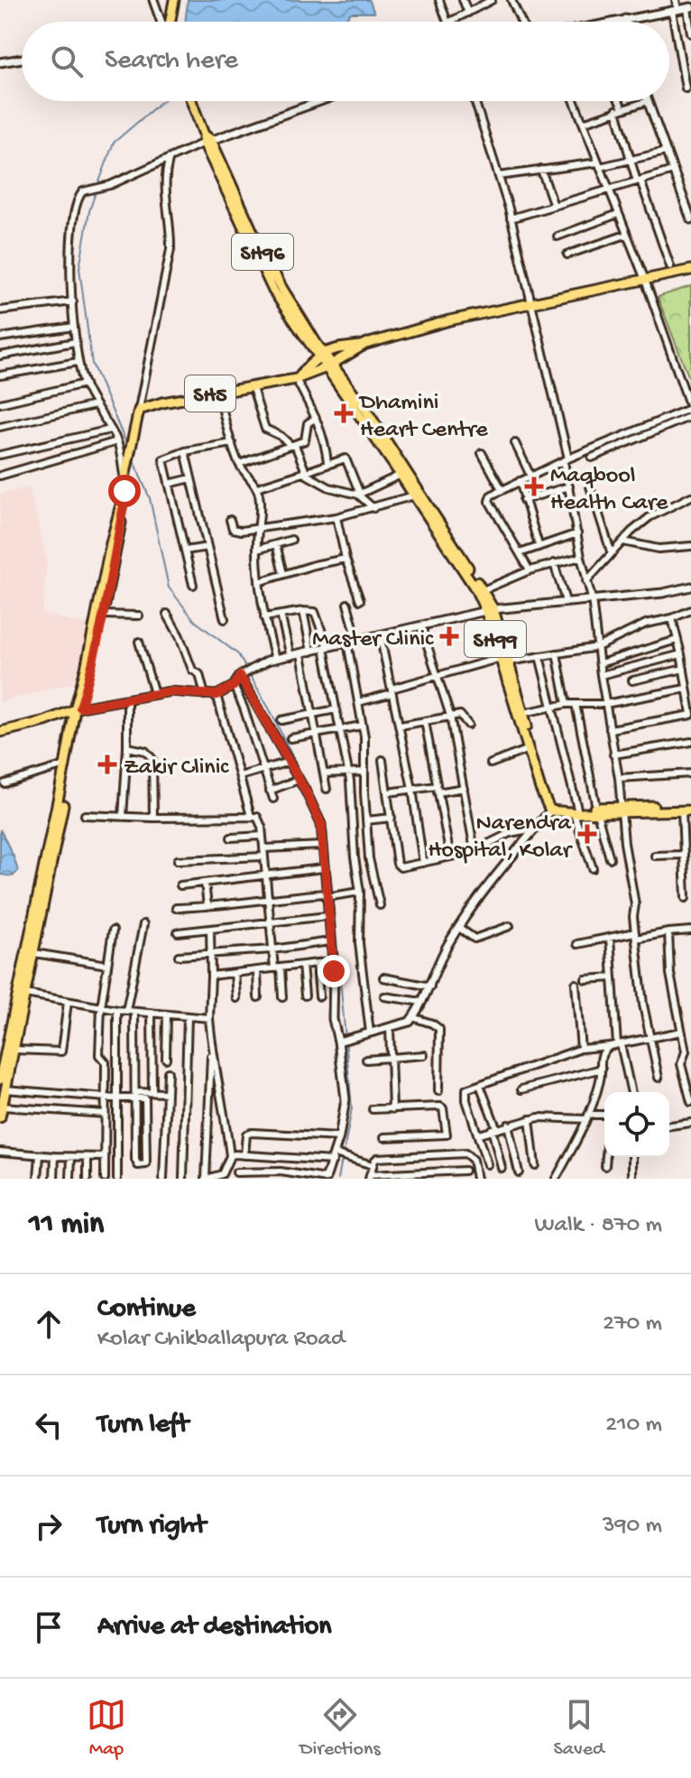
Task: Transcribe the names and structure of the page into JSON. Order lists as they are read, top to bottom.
{
  "streets": {
    "main road": ["SH96", "SH5", "SH99"]
  },
  "crossings": [
    ["SH96", "SH5"],
    ["SH96", "SH99"],
    ["SH5", "SH99"]
  ],
  "places": {
    "health": [
      "Dhamini Heart Centre",
      "Maqbool Health Care",
      "Master Clinic",
      "Zakir Clinic",
      "Narendra Hospital, Kolar"
    ]
  },
  "page": {
    "search": "Search here",
    "heading": ["11 min", "Walk · 870 m"],
    "list": [
      ["Continue", "Kolar Chikballapura Road", "270 m"],
      ["Turn left", "210 m"],
      ["Turn right", "390 m"],
      "Arrive at destination"
    ],
    "nav": ["Map", "Directions", "Saved"]
  }
}
